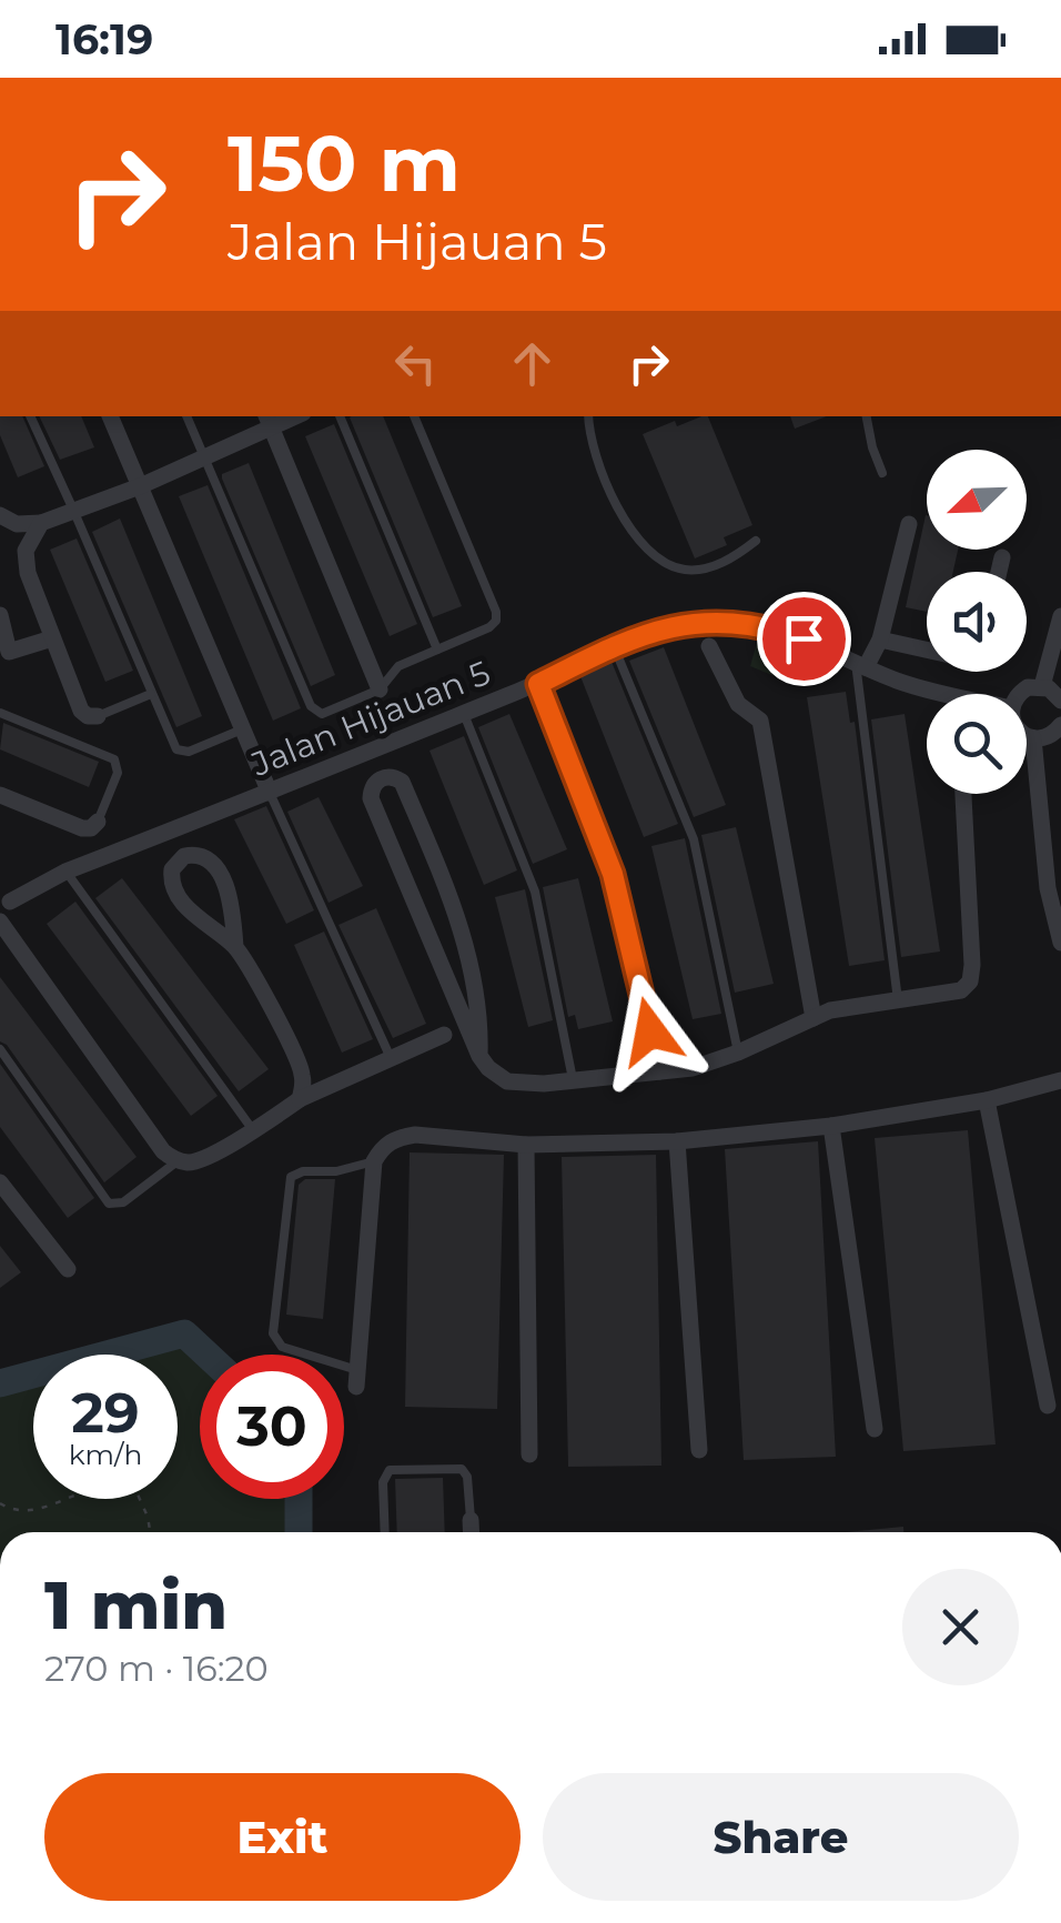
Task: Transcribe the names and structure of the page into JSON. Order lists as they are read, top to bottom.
{
  "streets": {
    "street": ["Jalan Hijauan 5"]
  },
  "north": "bottom left",
  "page": {
    "status": "16:19",
    "turn": ["150 m", "Jalan Hijauan 5"],
    "speed": "29 km/h",
    "limit": "30",
    "heading": ["1 min", "270 m · 16:20"],
    "buttons": ["Exit", "Share"]
  }
}
